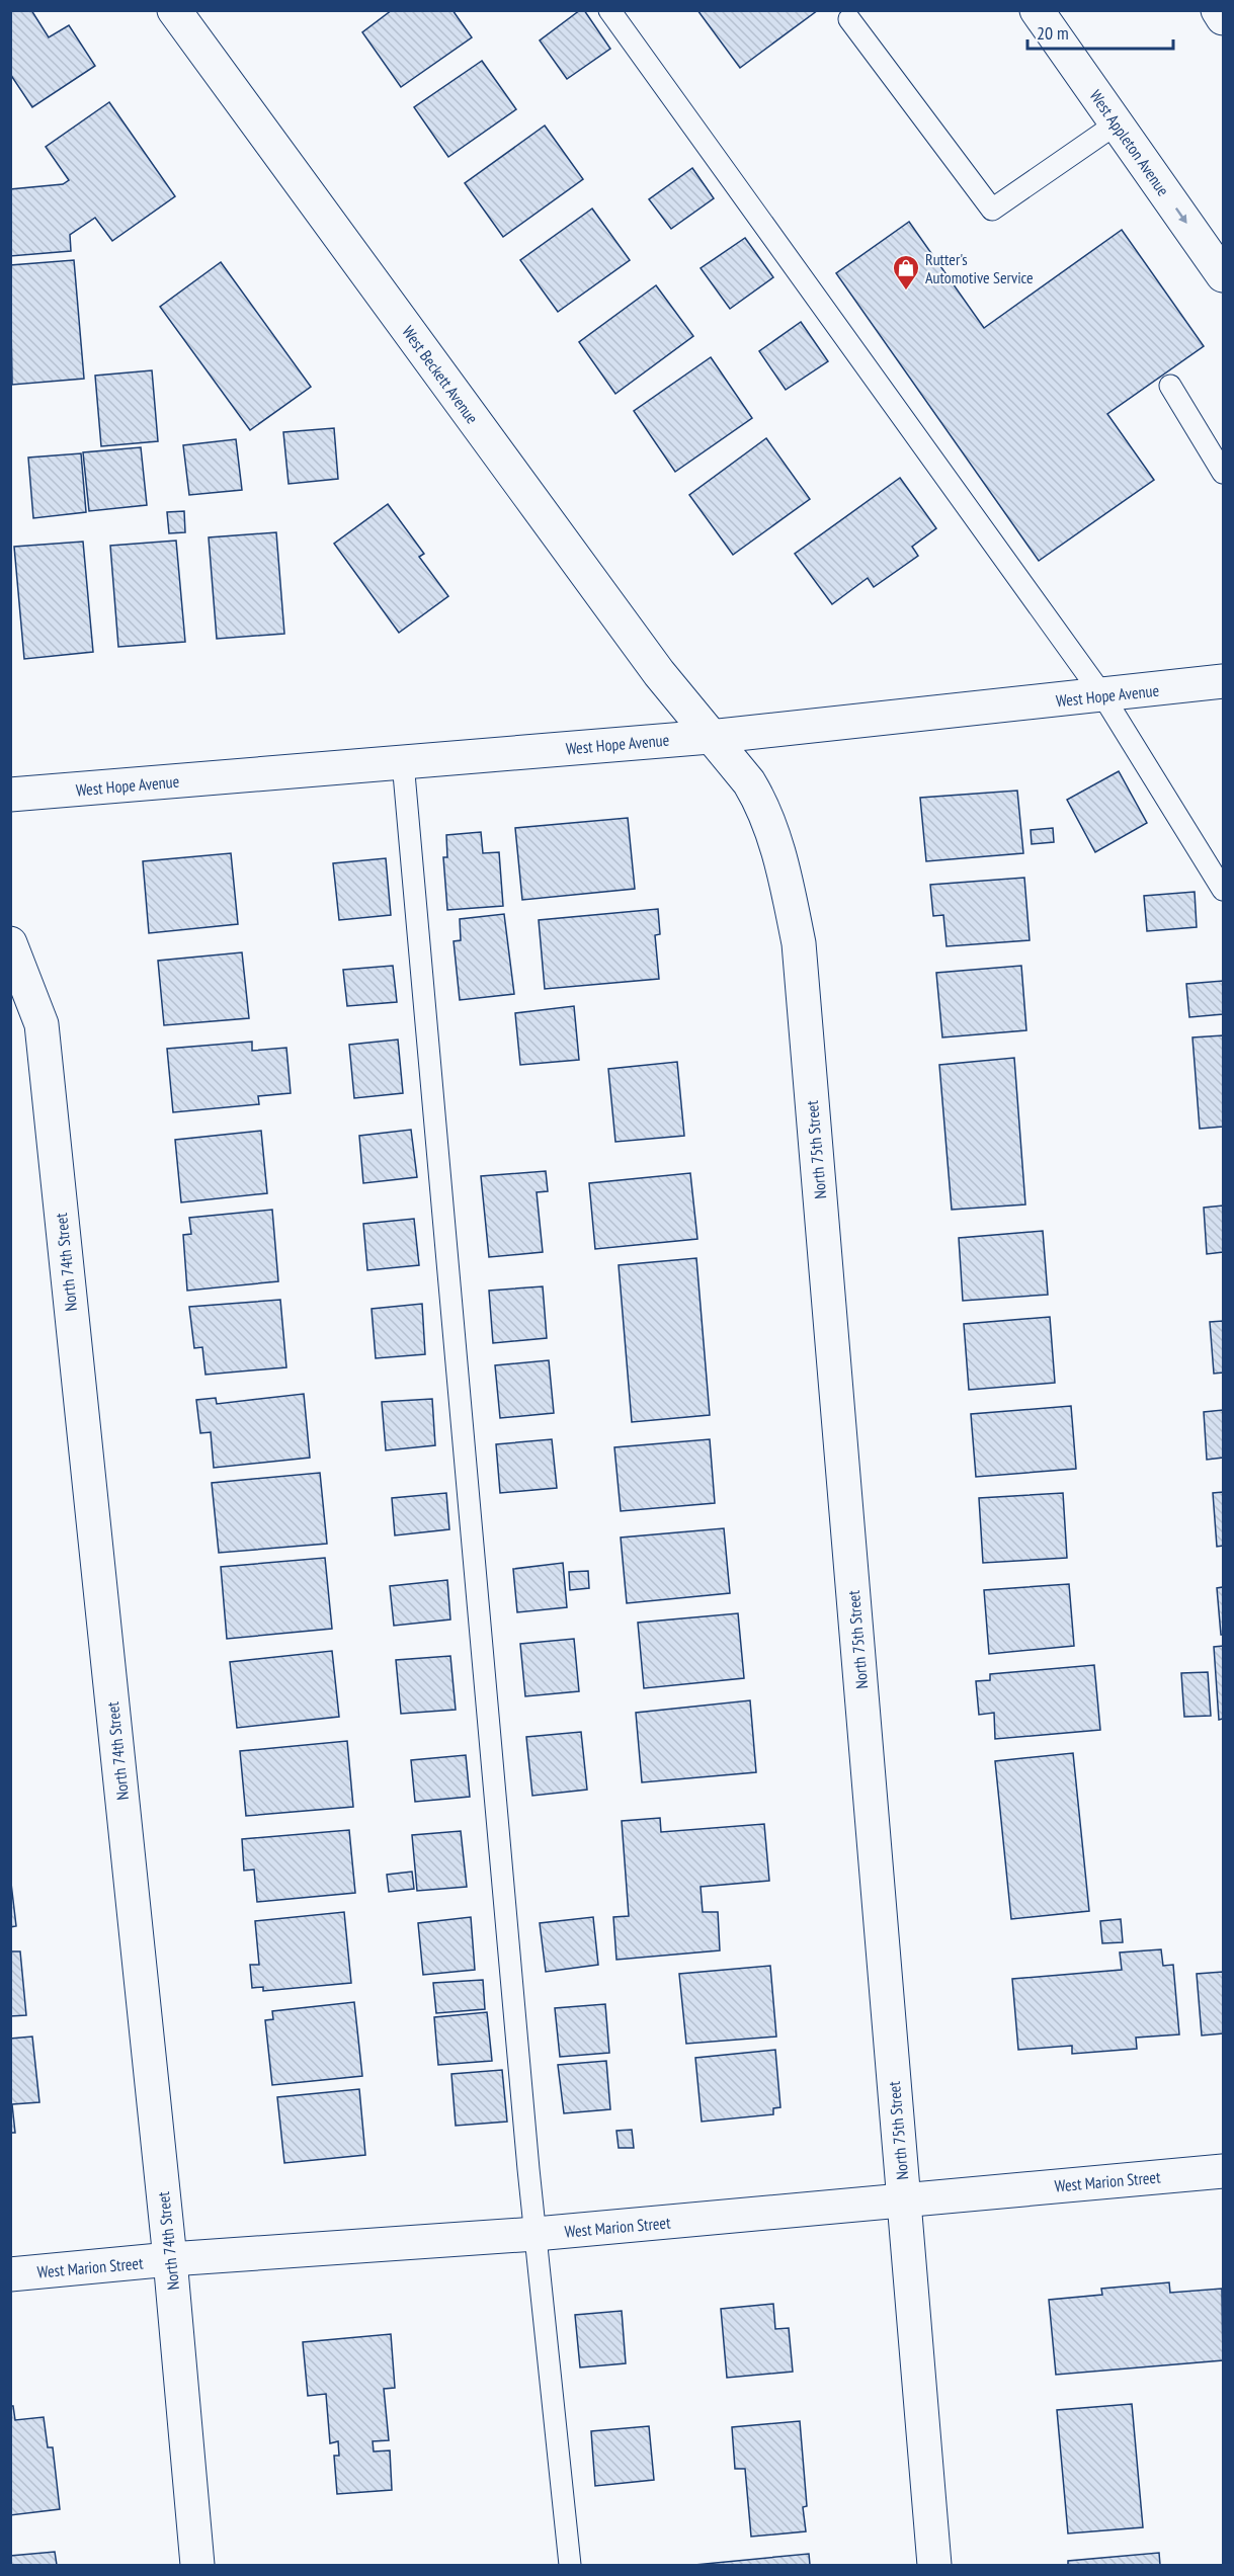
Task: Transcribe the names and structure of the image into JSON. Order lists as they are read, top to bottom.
{
  "streets": {
    "street": [
      "West Appleton Avenue",
      "West Beckett Avenue",
      "West Hope Avenue",
      "North 75th Street",
      "North 74th Street",
      "West Marion Street"
    ]
  },
  "crossings": [
    ["West Beckett Avenue", "West Hope Avenue"],
    ["West Beckett Avenue", "North 75th Street"],
    ["West Hope Avenue", "North 75th Street"],
    ["North 75th Street", "West Marion Street"],
    ["North 74th Street", "West Marion Street"]
  ],
  "one_way": ["West Appleton Avenue"],
  "places": {
    "shop": ["Rutter's Automotive Service"]
  },
  "scale_bar": "20 m"
}
